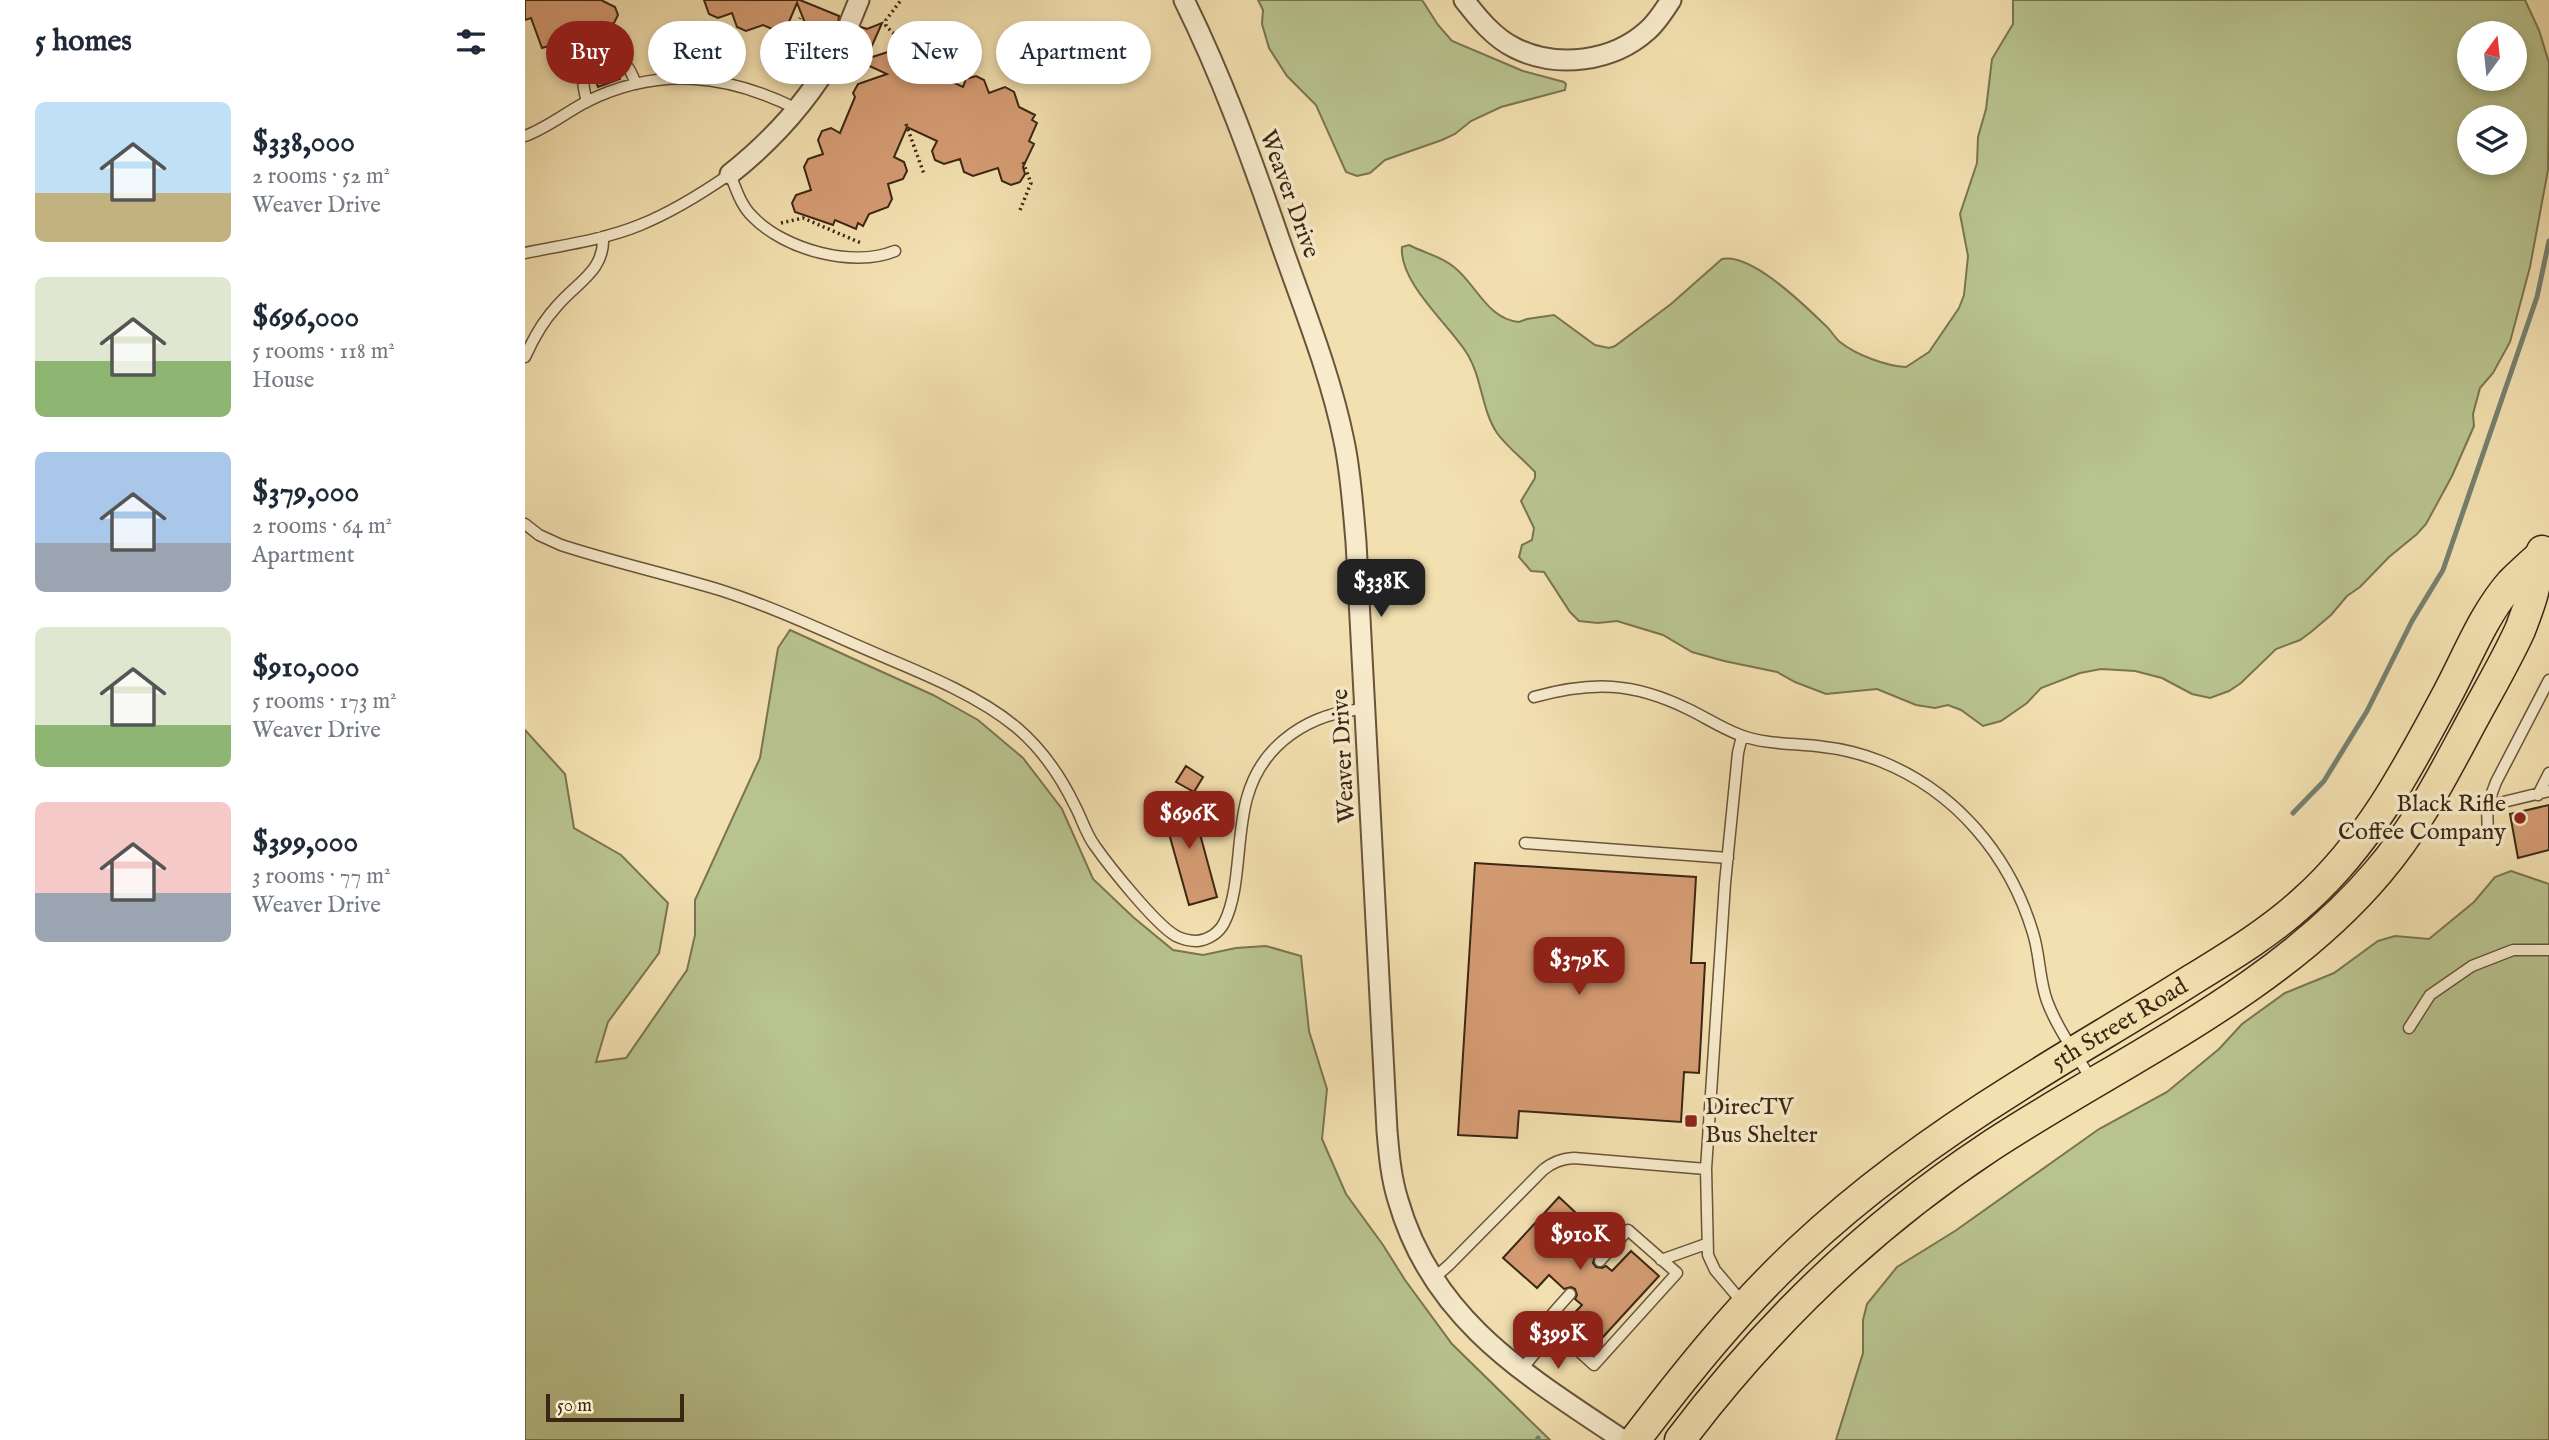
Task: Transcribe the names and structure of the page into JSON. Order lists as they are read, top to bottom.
{
  "streets": {
    "main road": ["5th Street Road"],
    "street": ["Weaver Drive"]
  },
  "places": {
    "other": ["Black Rifle Coffee Company"],
    "transit": ["DirecTV Bus Shelter"]
  },
  "scale_bar": "50 m",
  "north": "top",
  "page": {
    "heading": "5 homes",
    "chip": [
      "Buy",
      "Rent",
      "Filters",
      "New",
      "Apartment"
    ],
    "list": [
      {
        "name": "$338,000",
        "note": "2 rooms · 52 m² · Weaver Drive"
      },
      {
        "name": "$696,000",
        "note": "5 rooms · 118 m² · House"
      },
      {
        "name": "$379,000",
        "note": "2 rooms · 64 m² · Apartment"
      },
      {
        "name": "$910,000",
        "note": "5 rooms · 173 m² · Weaver Drive"
      },
      {
        "name": "$399,000",
        "note": "3 rooms · 77 m² · Weaver Drive"
      }
    ],
    "price": [
      "$338K",
      "$696K",
      "$379K",
      "$910K",
      "$399K"
    ],
    "scale": "50 m"
  }
}
